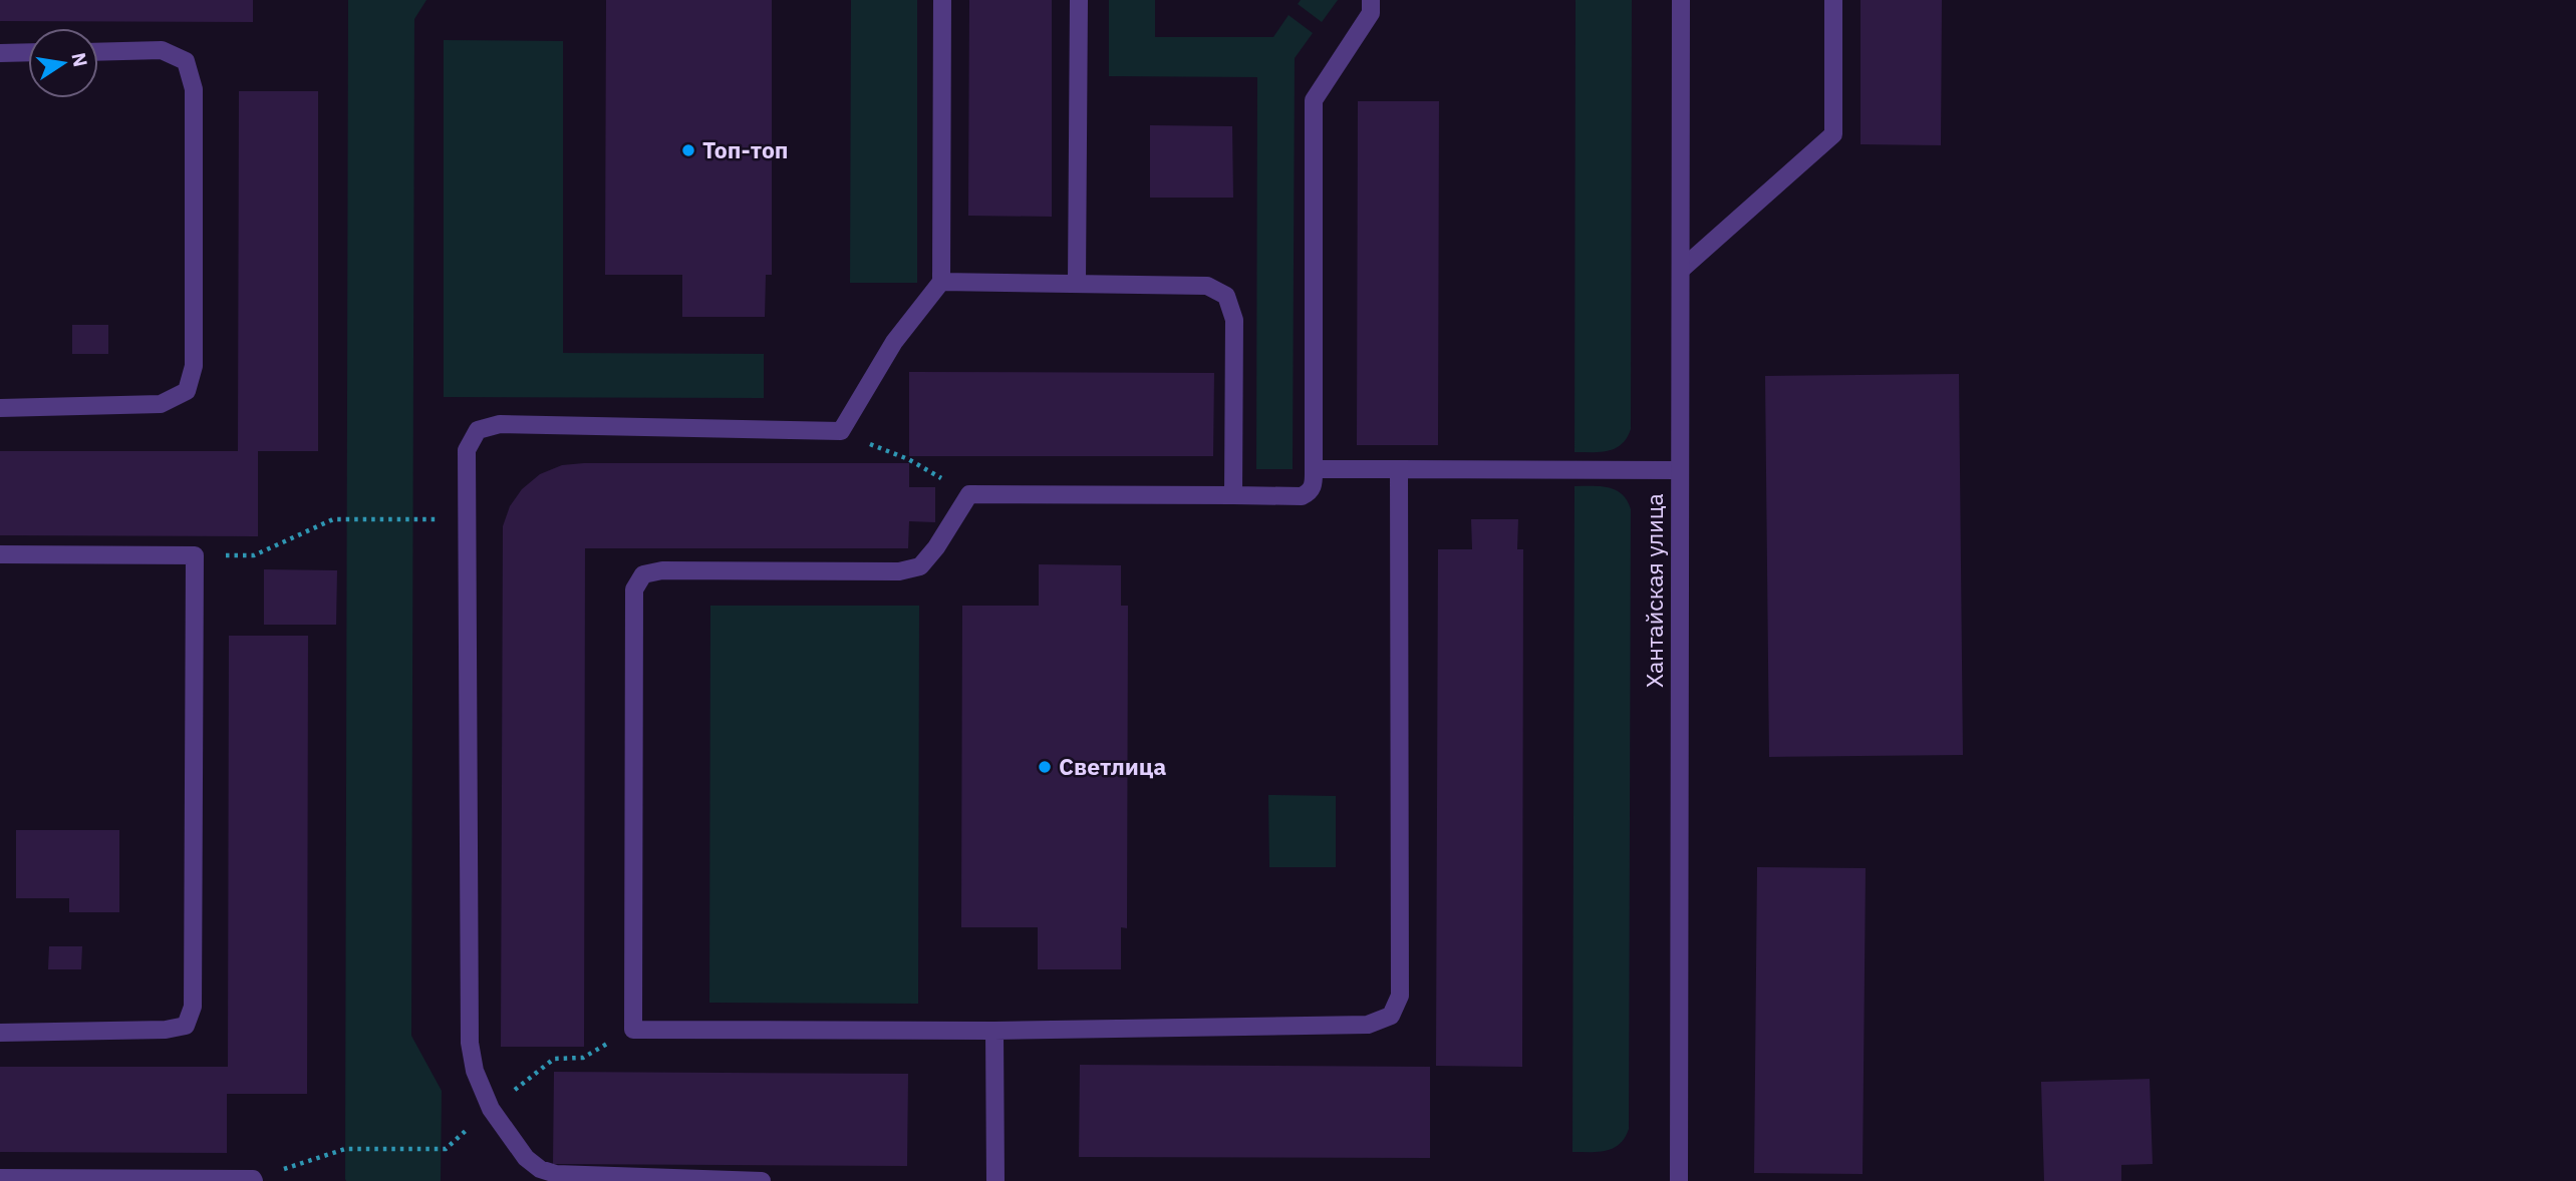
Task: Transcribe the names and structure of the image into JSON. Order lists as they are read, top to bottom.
{
  "streets": {
    "street": ["Хантайская улица"]
  },
  "places": ["Топ-топ", "Светлица"],
  "north": "right"
}
